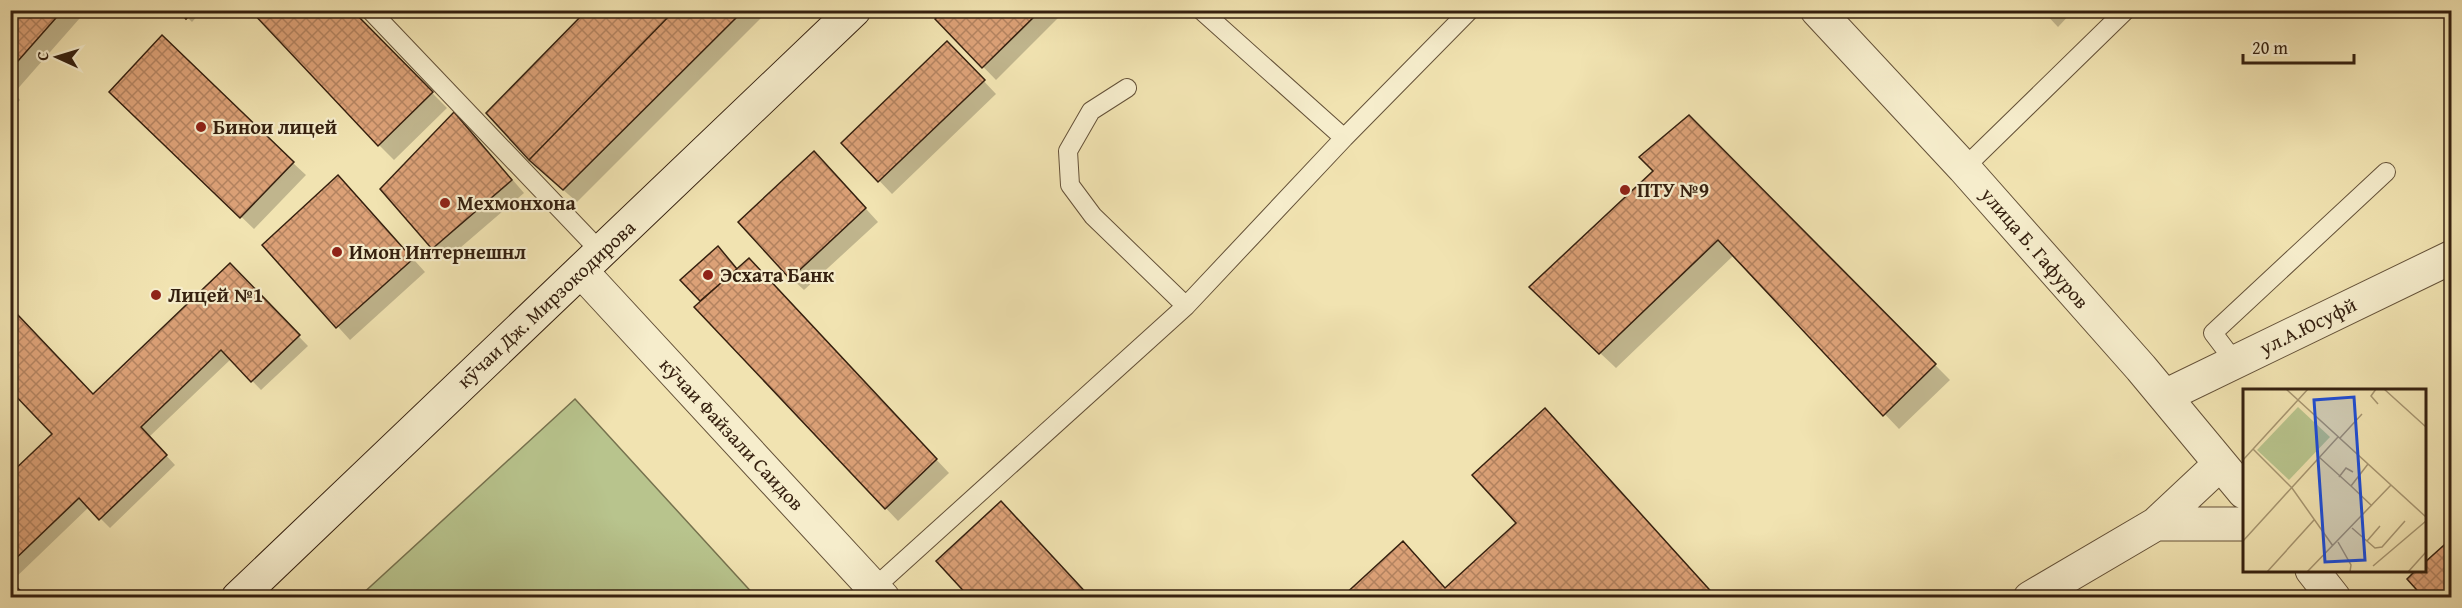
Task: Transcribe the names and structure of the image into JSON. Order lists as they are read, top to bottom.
{
  "streets": {
    "street": [
      "улица Б. Гафуров",
      "кӯчаи Дж. Мирзокодирова",
      "ул.А.Юсуфй",
      "кӯчаи Файзали Саидов"
    ]
  },
  "crossings": [
    ["улица Б. Гафуров", "ул.А.Юсуфй"],
    ["кӯчаи Дж. Мирзокодирова", "кӯчаи Файзали Саидов"]
  ],
  "places": [
    "Бинои лицей",
    "ПТУ №9",
    "Мехмонхона",
    "Имон Интернешнл",
    "Эсхата Банк",
    "Лицей №1"
  ],
  "scale_bar": "20 m",
  "north": "left"
}
